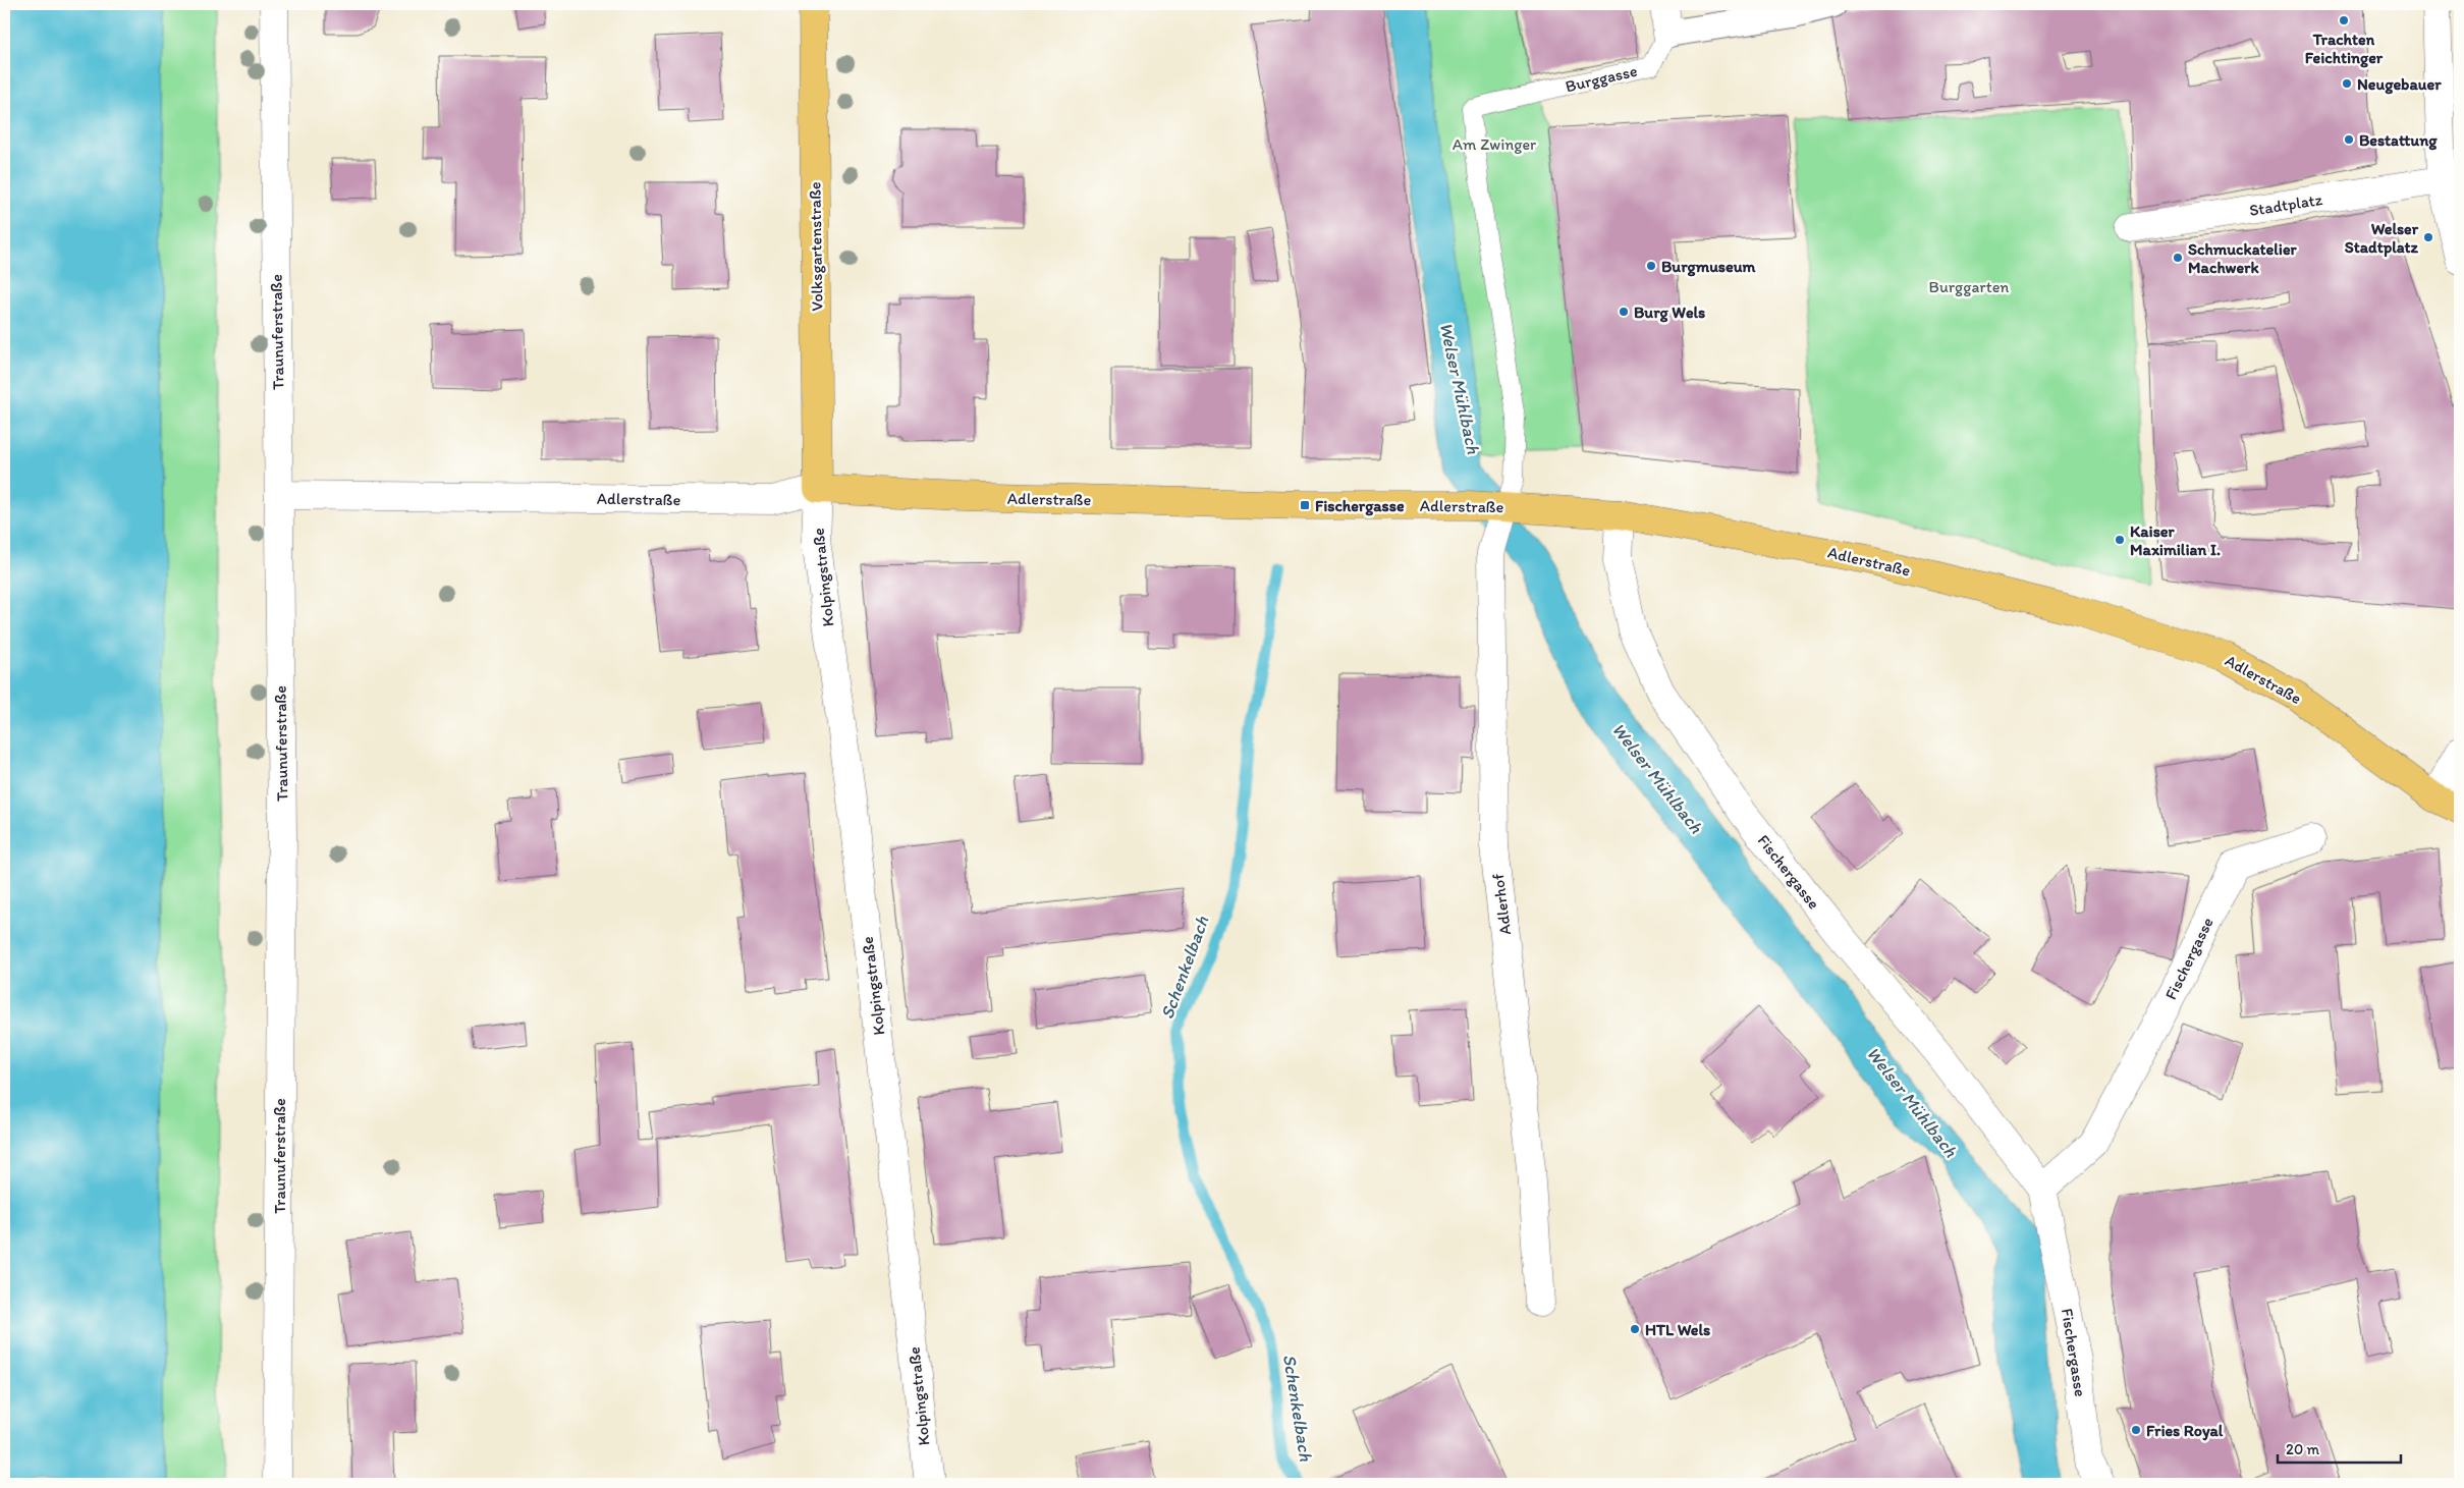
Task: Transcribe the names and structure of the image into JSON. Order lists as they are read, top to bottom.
{
  "streets": {
    "main road": ["Volksgartenstraße", "Adlerstraße"],
    "street": [
      "Stadtplatz",
      "Traunuferstraße",
      "Kolpingstraße",
      "Fischergasse",
      "Adlerhof"
    ],
    "lane": ["Burggasse"]
  },
  "crossings": [
    ["Burggasse", "Adlerstraße"],
    ["Burggasse", "Adlerhof"],
    ["Volksgartenstraße", "Adlerstraße"],
    ["Volksgartenstraße", "Kolpingstraße"],
    ["Traunuferstraße", "Adlerstraße"],
    ["Adlerstraße", "Kolpingstraße"],
    ["Adlerstraße", "Fischergasse"],
    ["Adlerstraße", "Adlerhof"]
  ],
  "water": ["Welser Mühlbach", "Schenkelbach"],
  "parks": ["Am Zwinger", "Burggarten"],
  "places": {
    "other": [
      "Trachten Feichtinger",
      "Neugebauer",
      "Bestattung",
      "Welser Stadtplatz",
      "Schmuckatelier Machwerk",
      "Burgmuseum",
      "Burg Wels",
      "Kaiser Maximilian I.",
      "HTL Wels",
      "Fries Royal"
    ],
    "transit": ["Fischergasse"]
  },
  "scale_bar": "20 m"
}
